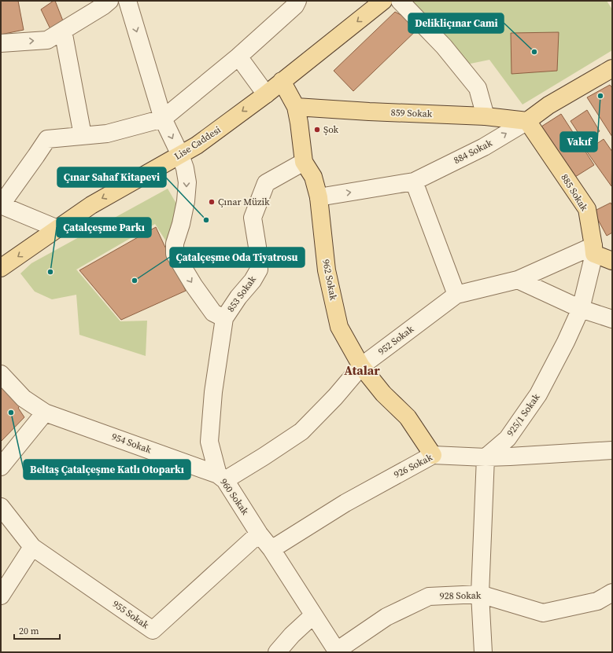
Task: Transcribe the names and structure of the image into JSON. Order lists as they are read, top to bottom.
{
  "streets": {
    "main road": [
      "859 Sokak",
      "Lise Caddesi",
      "884 Sokak",
      "885 Sokak",
      "962 Sokak"
    ],
    "street": [
      "853 Sokak",
      "952 Sokak",
      "925/1 Sokak",
      "954 Sokak",
      "926 Sokak",
      "960 Sokak",
      "928 Sokak",
      "955 Sokak"
    ]
  },
  "crossings": [
    ["859 Sokak", "884 Sokak"],
    ["859 Sokak", "885 Sokak"],
    ["859 Sokak", "962 Sokak"],
    ["Lise Caddesi", "962 Sokak"],
    ["884 Sokak", "885 Sokak"],
    ["884 Sokak", "962 Sokak"],
    ["885 Sokak", "952 Sokak"],
    ["885 Sokak", "925/1 Sokak"],
    ["962 Sokak", "853 Sokak"],
    ["962 Sokak", "952 Sokak"],
    ["962 Sokak", "926 Sokak"],
    ["853 Sokak", "960 Sokak"],
    ["952 Sokak", "925/1 Sokak"],
    ["952 Sokak", "954 Sokak"],
    ["952 Sokak", "960 Sokak"],
    ["925/1 Sokak", "926 Sokak"],
    ["954 Sokak", "960 Sokak"],
    ["926 Sokak", "960 Sokak"],
    ["960 Sokak", "928 Sokak"],
    ["960 Sokak", "955 Sokak"]
  ],
  "one_way": ["Lise Caddesi", "884 Sokak"],
  "districts": ["Atalar"],
  "places": [
    "Delikliçınar Cami",
    "Vakıf",
    "Şok",
    "Çınar Müzik",
    "Çınar Sahaf Kitapevi",
    "Çatalçeşme Parkı",
    "Çatalçeşme Oda Tiyatrosu",
    "Beltaş Çatalçeşme Katlı Otoparkı"
  ],
  "scale_bar": "20 m"
}
